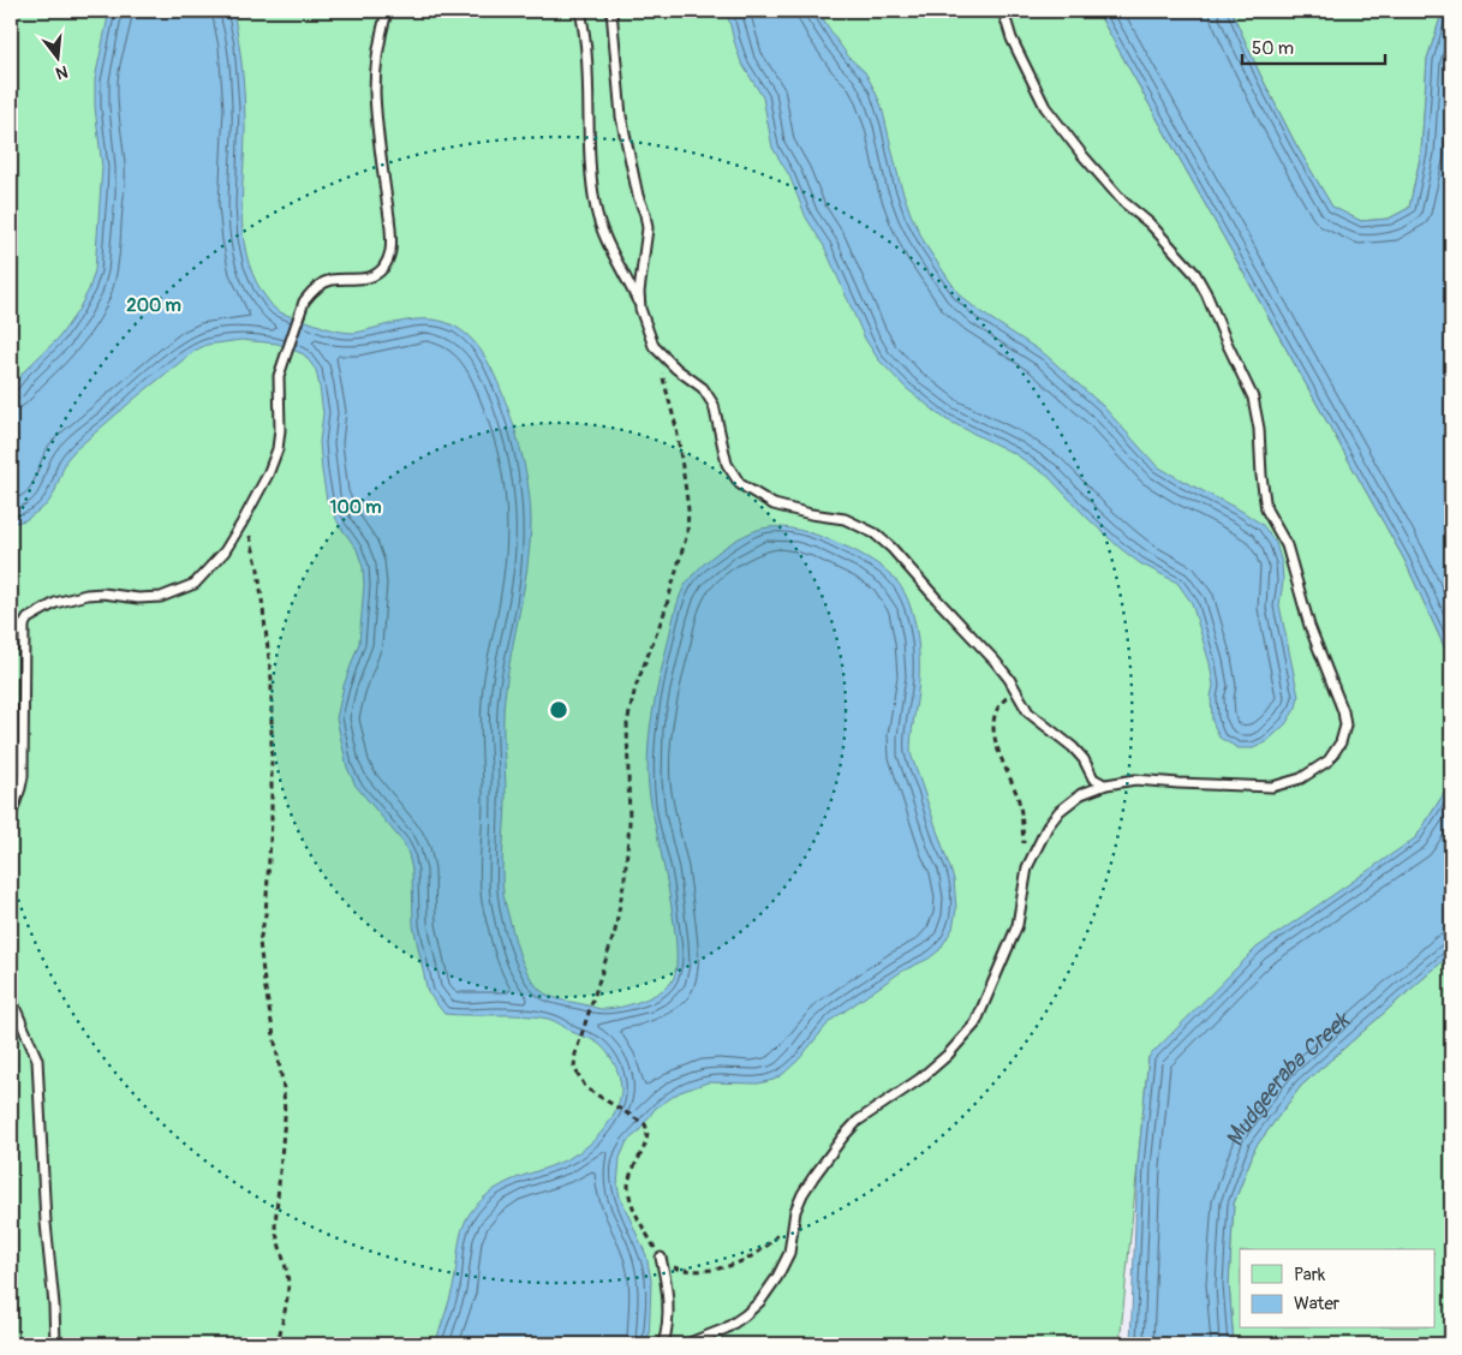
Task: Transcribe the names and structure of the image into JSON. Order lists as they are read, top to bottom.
{
  "water": ["Mudgeeraba Creek"],
  "legend": ["Park", "Water"],
  "scale_bar": "50 m",
  "north": "bottom",
  "rings": ["200 m", "100 m"]
}
